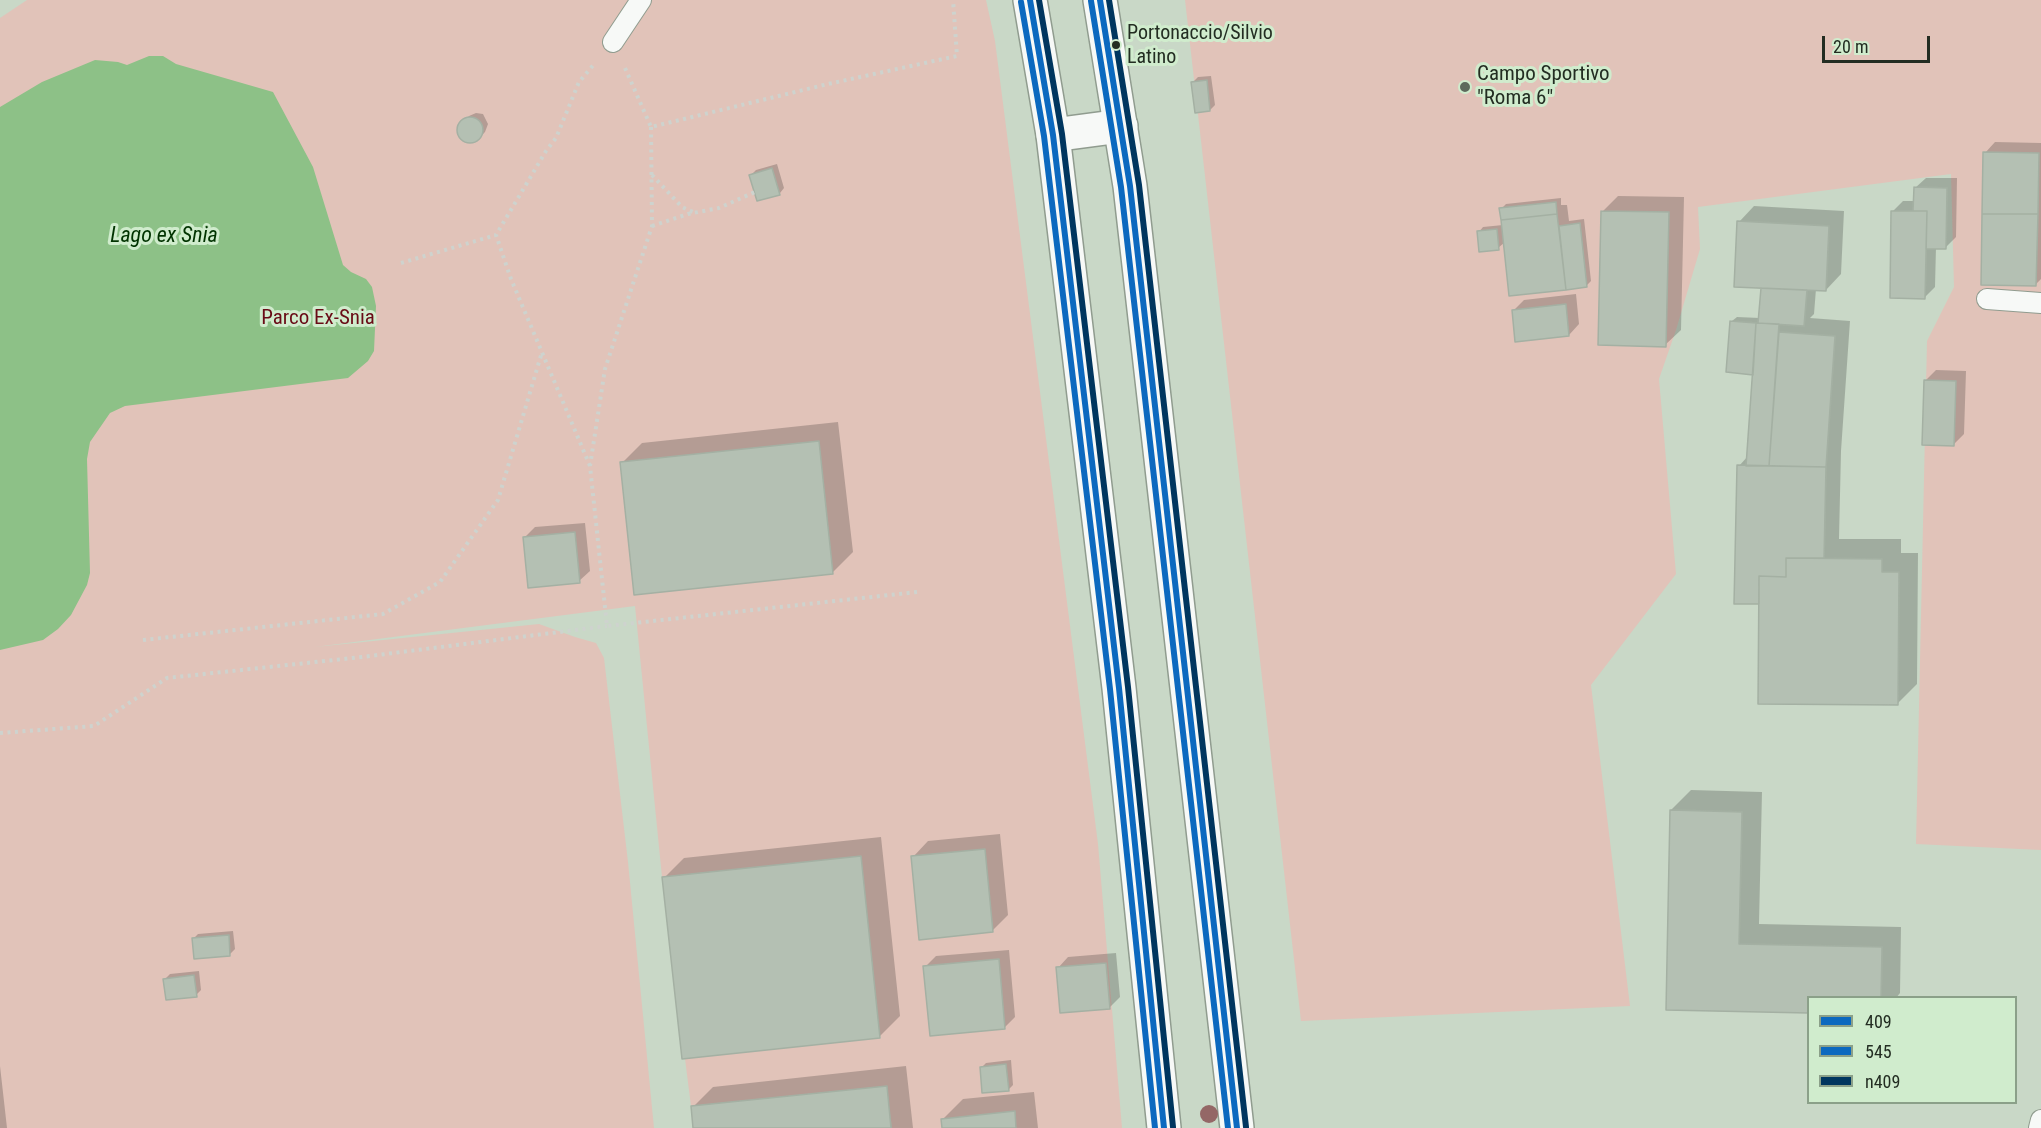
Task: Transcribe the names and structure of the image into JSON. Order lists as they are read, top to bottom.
{
  "water": ["Lago ex Snia"],
  "parks": ["Parco Ex-Snia"],
  "places": ["Portonaccio/Silvio Latino", "Campo Sportivo \"Roma 6\""],
  "lines": ["transit line 409", "transit line n409", "transit line 545"],
  "legend": ["409", "545", "n409"],
  "scale_bar": "20 m"
}
